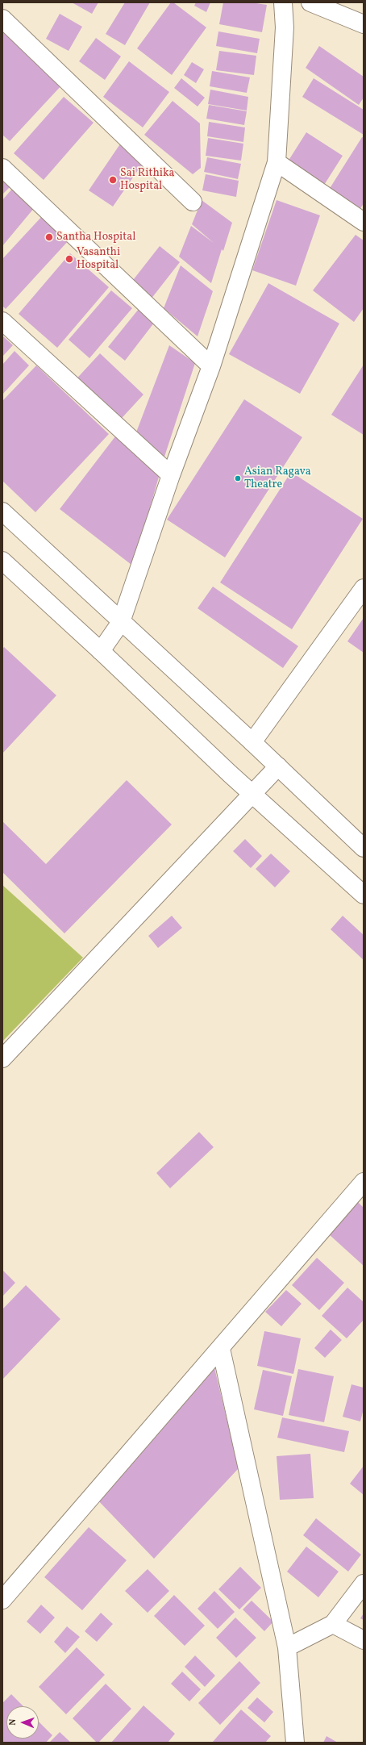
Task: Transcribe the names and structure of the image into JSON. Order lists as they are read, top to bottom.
{
  "places": [
    "Sai Rithika Hospital",
    "Santha Hospital",
    "Vasanthi Hospital",
    "Asian Ragava Theatre"
  ],
  "north": "left"
}
